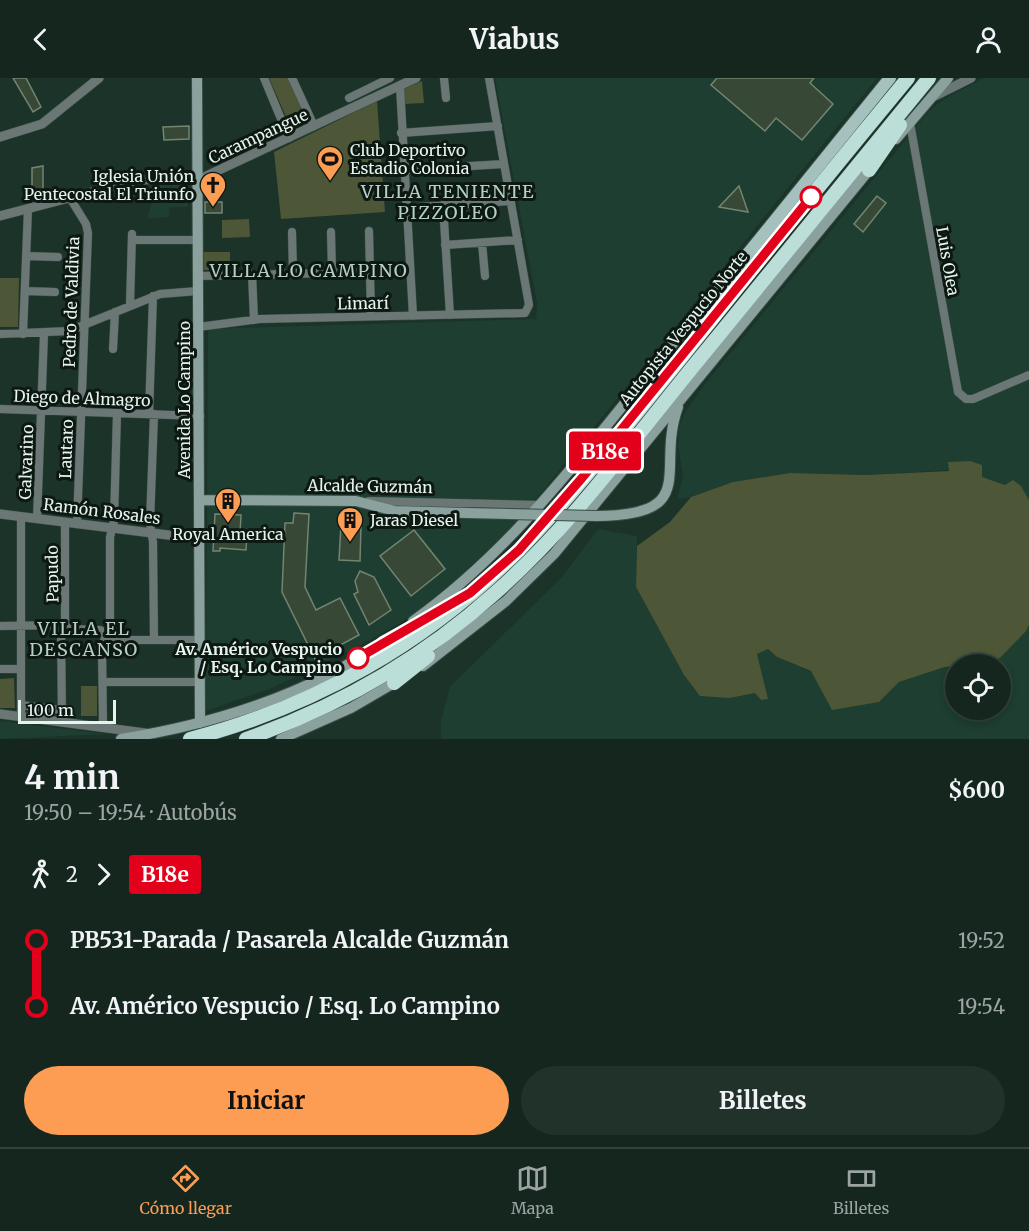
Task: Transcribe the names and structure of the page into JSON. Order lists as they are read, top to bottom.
{
  "streets": {
    "highway": ["Autopista Vespucio Norte"],
    "main road": ["Avenida Lo Campino", "Alcalde Guzmán"],
    "street": [
      "Carampangue",
      "Luis Olea",
      "Pedro de Valdivia",
      "Limarí",
      "Diego de Almagro",
      "Lautaro",
      "Galvarino",
      "Ramón Rosales",
      "Papudo"
    ]
  },
  "crossings": [
    ["Carampangue", "Pedro de Valdivia"],
    ["Carampangue", "Avenida Lo Campino"],
    ["Pedro de Valdivia", "Diego de Almagro"],
    ["Pedro de Valdivia", "Lautaro"],
    ["Limarí", "Avenida Lo Campino"],
    ["Diego de Almagro", "Avenida Lo Campino"],
    ["Diego de Almagro", "Lautaro"],
    ["Diego de Almagro", "Galvarino"],
    ["Avenida Lo Campino", "Alcalde Guzmán"],
    ["Avenida Lo Campino", "Ramón Rosales"],
    ["Lautaro", "Ramón Rosales"],
    ["Galvarino", "Ramón Rosales"],
    ["Ramón Rosales", "Papudo"]
  ],
  "districts": ["VILLA TENIENTE PIZZOLEO", "VILLA LO CAMPINO", "VILLA EL DESCANSO"],
  "places": {
    "sports": ["Club Deportivo Estadio Colonia"],
    "church": ["Iglesia Unión Pentecostal El Triunfo"],
    "building": ["Royal America", "Jaras Diesel"],
    "other": ["Av. Américo Vespucio / Esq. Lo Campino"]
  },
  "lines": ["bus line B18e"],
  "scale_bar": "100 m",
  "page": {
    "header": "Viabus",
    "on_map": "B18e",
    "scale": "100 m",
    "heading": ["4 min", "19:50 – 19:54 · Autobús", "$600"],
    "legs": ["2", "B18e"],
    "list": [
      {
        "name": "PB531-Parada / Pasarela Alcalde Guzmán",
        "value": "19:52"
      },
      {
        "name": "Av. Américo Vespucio / Esq. Lo Campino",
        "value": "19:54"
      }
    ],
    "buttons": ["Iniciar", "Billetes"],
    "tabs": ["Cómo llegar", "Mapa", "Billetes"]
  }
}
